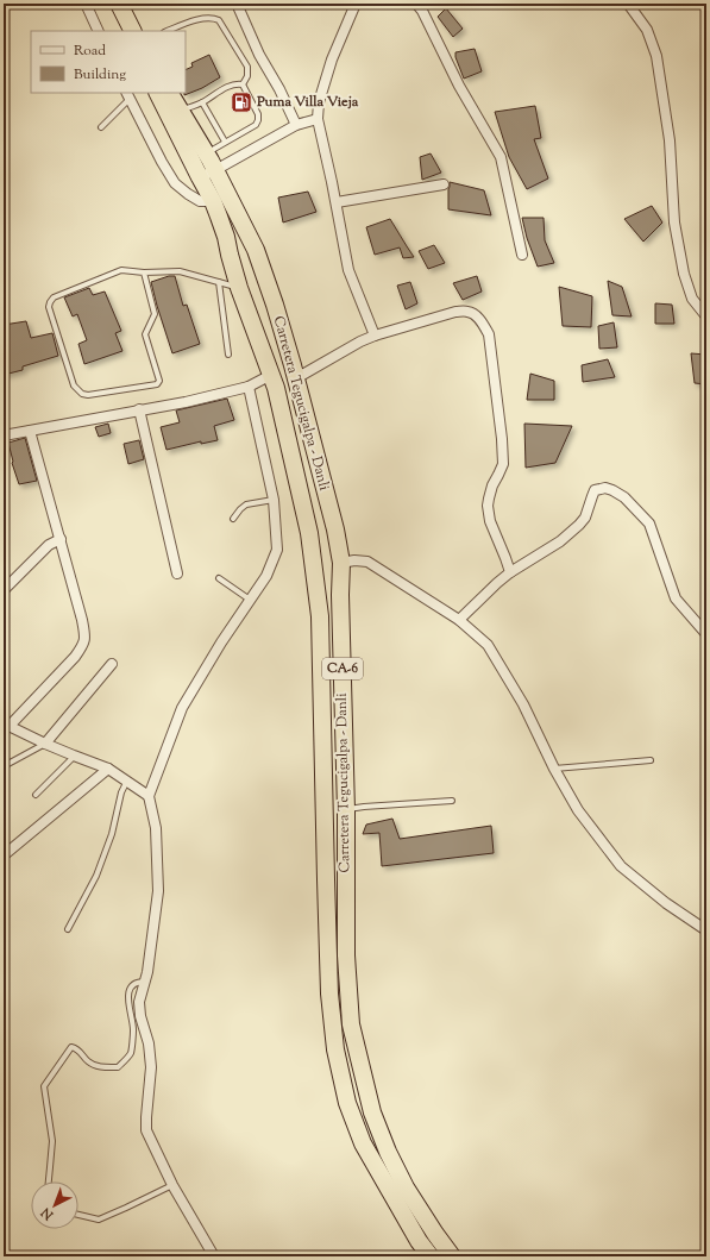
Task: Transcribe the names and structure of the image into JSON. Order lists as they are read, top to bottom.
{
  "streets": {
    "highway": ["Carretera Tegucigalpa - Danli", "CA-6"]
  },
  "places": {
    "fuel station": ["Puma Villa Vieja"]
  },
  "legend": ["Road", "Building"],
  "north": "bottom left"
}
